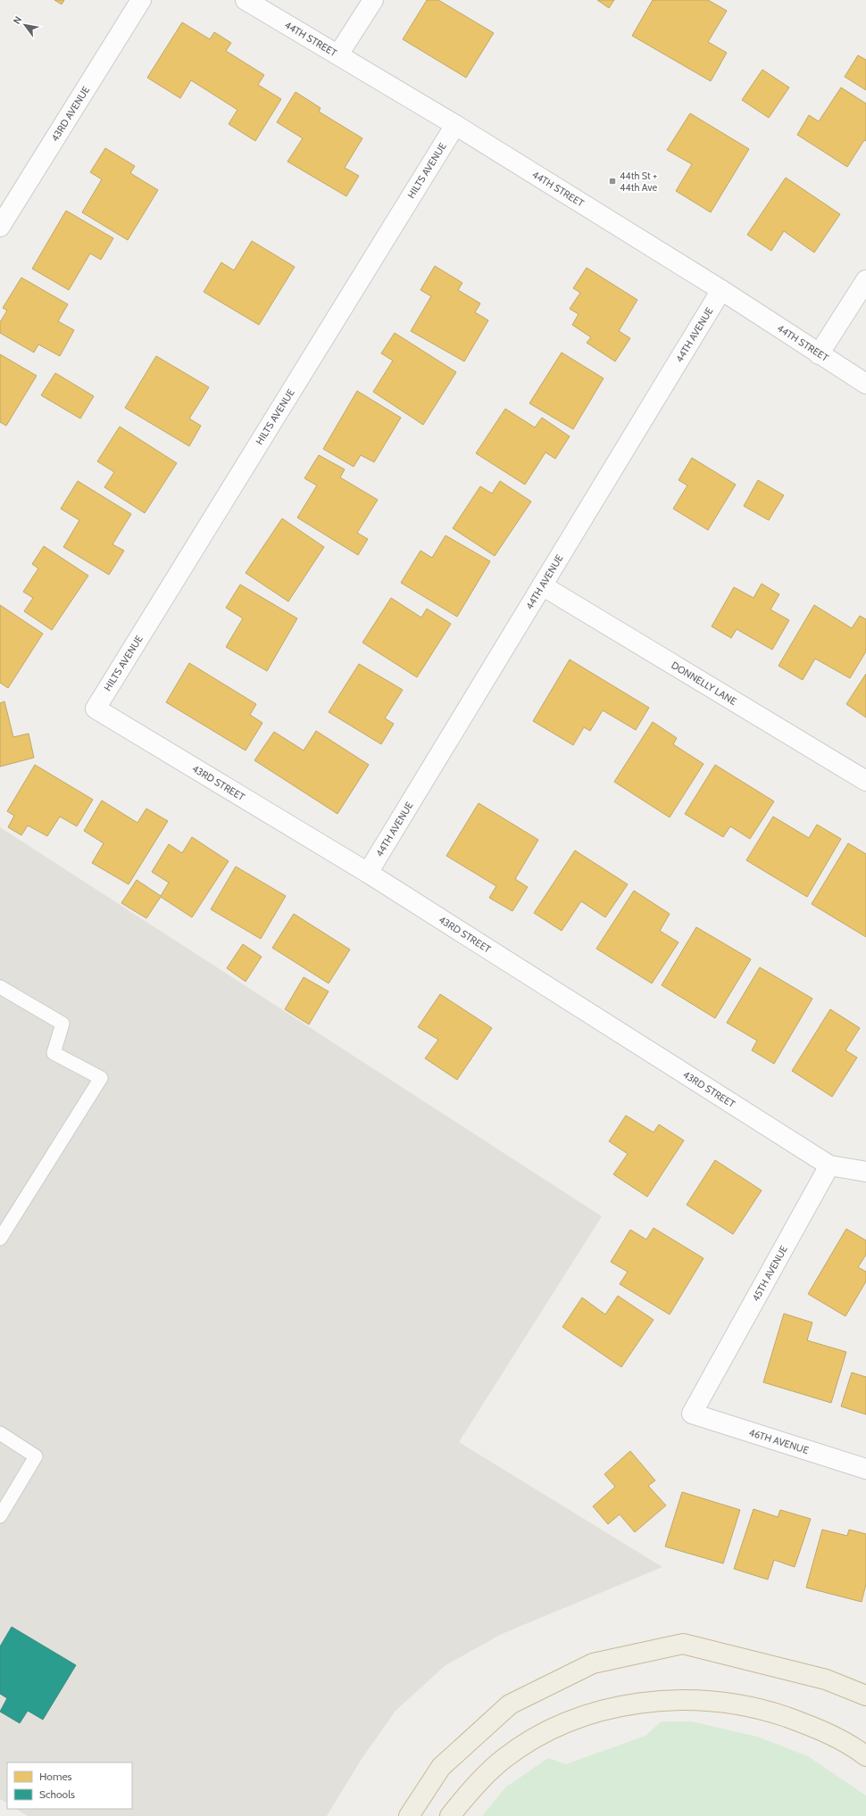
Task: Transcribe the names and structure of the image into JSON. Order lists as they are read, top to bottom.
{
  "streets": {
    "street": [
      "44TH STREET",
      "43RD AVENUE",
      "HILTS AVENUE",
      "44TH AVENUE",
      "DONNELLY LANE",
      "43RD STREET",
      "45TH AVENUE",
      "46TH AVENUE"
    ]
  },
  "crossings": [
    ["44TH STREET", "HILTS AVENUE"],
    ["44TH STREET", "44TH AVENUE"],
    ["HILTS AVENUE", "43RD STREET"],
    ["44TH AVENUE", "DONNELLY LANE"],
    ["44TH AVENUE", "43RD STREET"],
    ["43RD STREET", "45TH AVENUE"],
    ["45TH AVENUE", "46TH AVENUE"]
  ],
  "places": {
    "transit": ["44th St + 44th Ave"]
  },
  "legend": ["Homes", "Schools"],
  "north": "top left"
}
